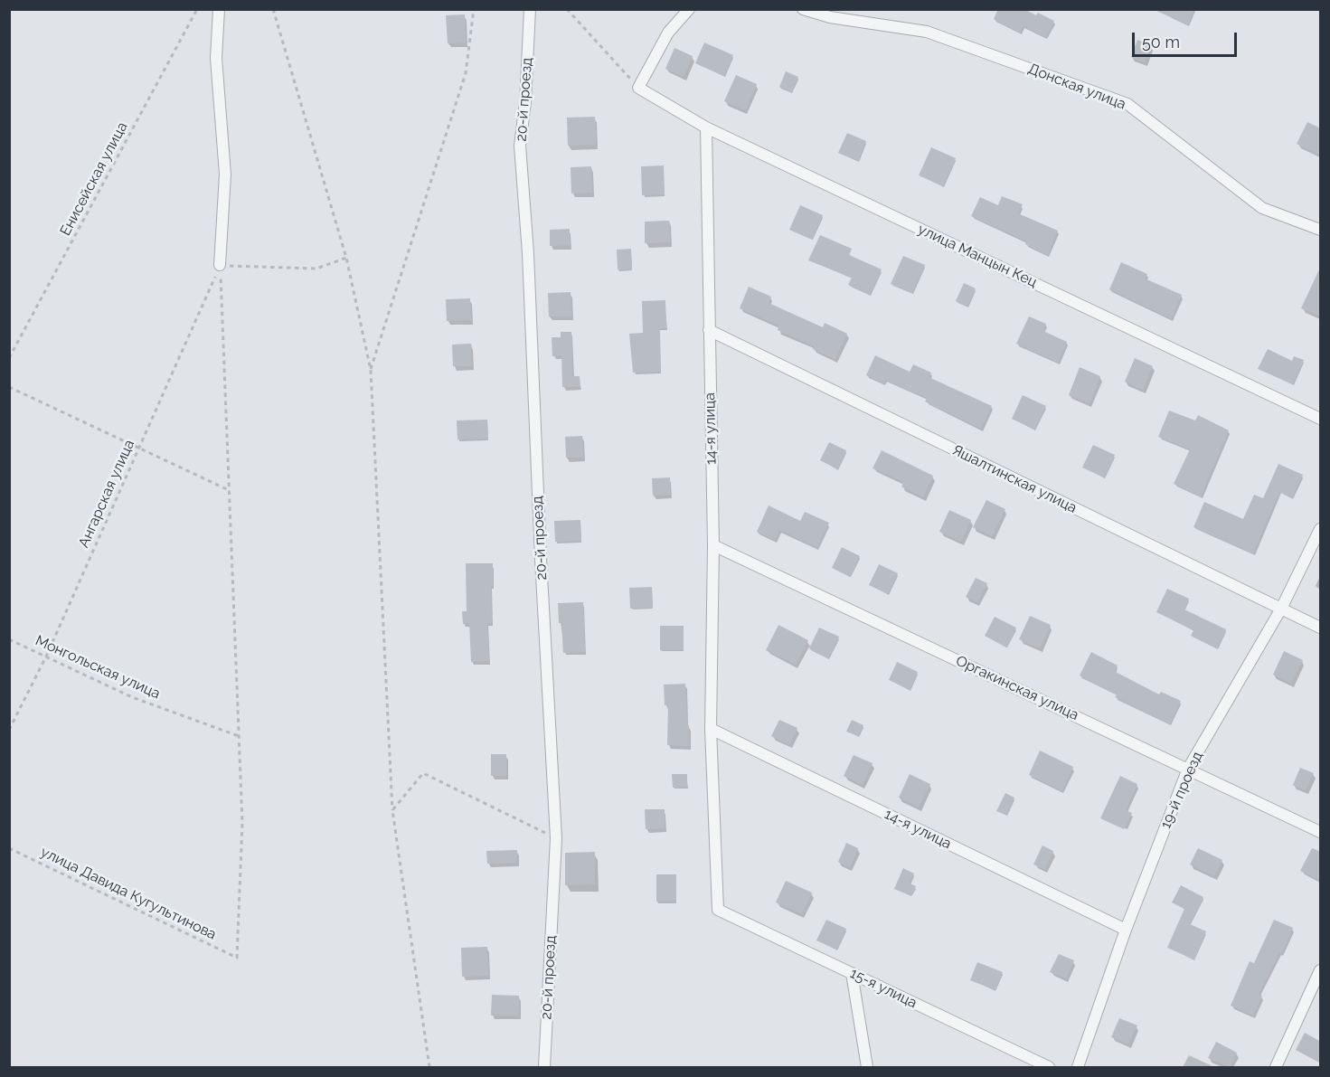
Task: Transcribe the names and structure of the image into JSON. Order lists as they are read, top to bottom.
{
  "streets": {
    "street": [
      "Донская улица",
      "20-й проезд",
      "улица Манцын Кец",
      "14-я улица",
      "Яшалтинская улица",
      "Оргакинская улица",
      "19-й проезд",
      "15-я улица"
    ],
    "path": [
      "Енисейская улица",
      "Ангарская улица",
      "Монгольская улица",
      "улица Давида Кугультинова"
    ]
  },
  "crossings": [
    ["улица Манцын Кец", "14-я улица"],
    ["14-я улица", "Яшалтинская улица"],
    ["14-я улица", "Оргакинская улица"],
    ["14-я улица", "19-й проезд"],
    ["14-я улица", "15-я улица"],
    ["Яшалтинская улица", "19-й проезд"],
    ["Ангарская улица", "Монгольская улица"],
    ["Монгольская улица", "улица Давида Кугультинова"],
    ["Оргакинская улица", "19-й проезд"]
  ],
  "scale_bar": "50 m"
}
